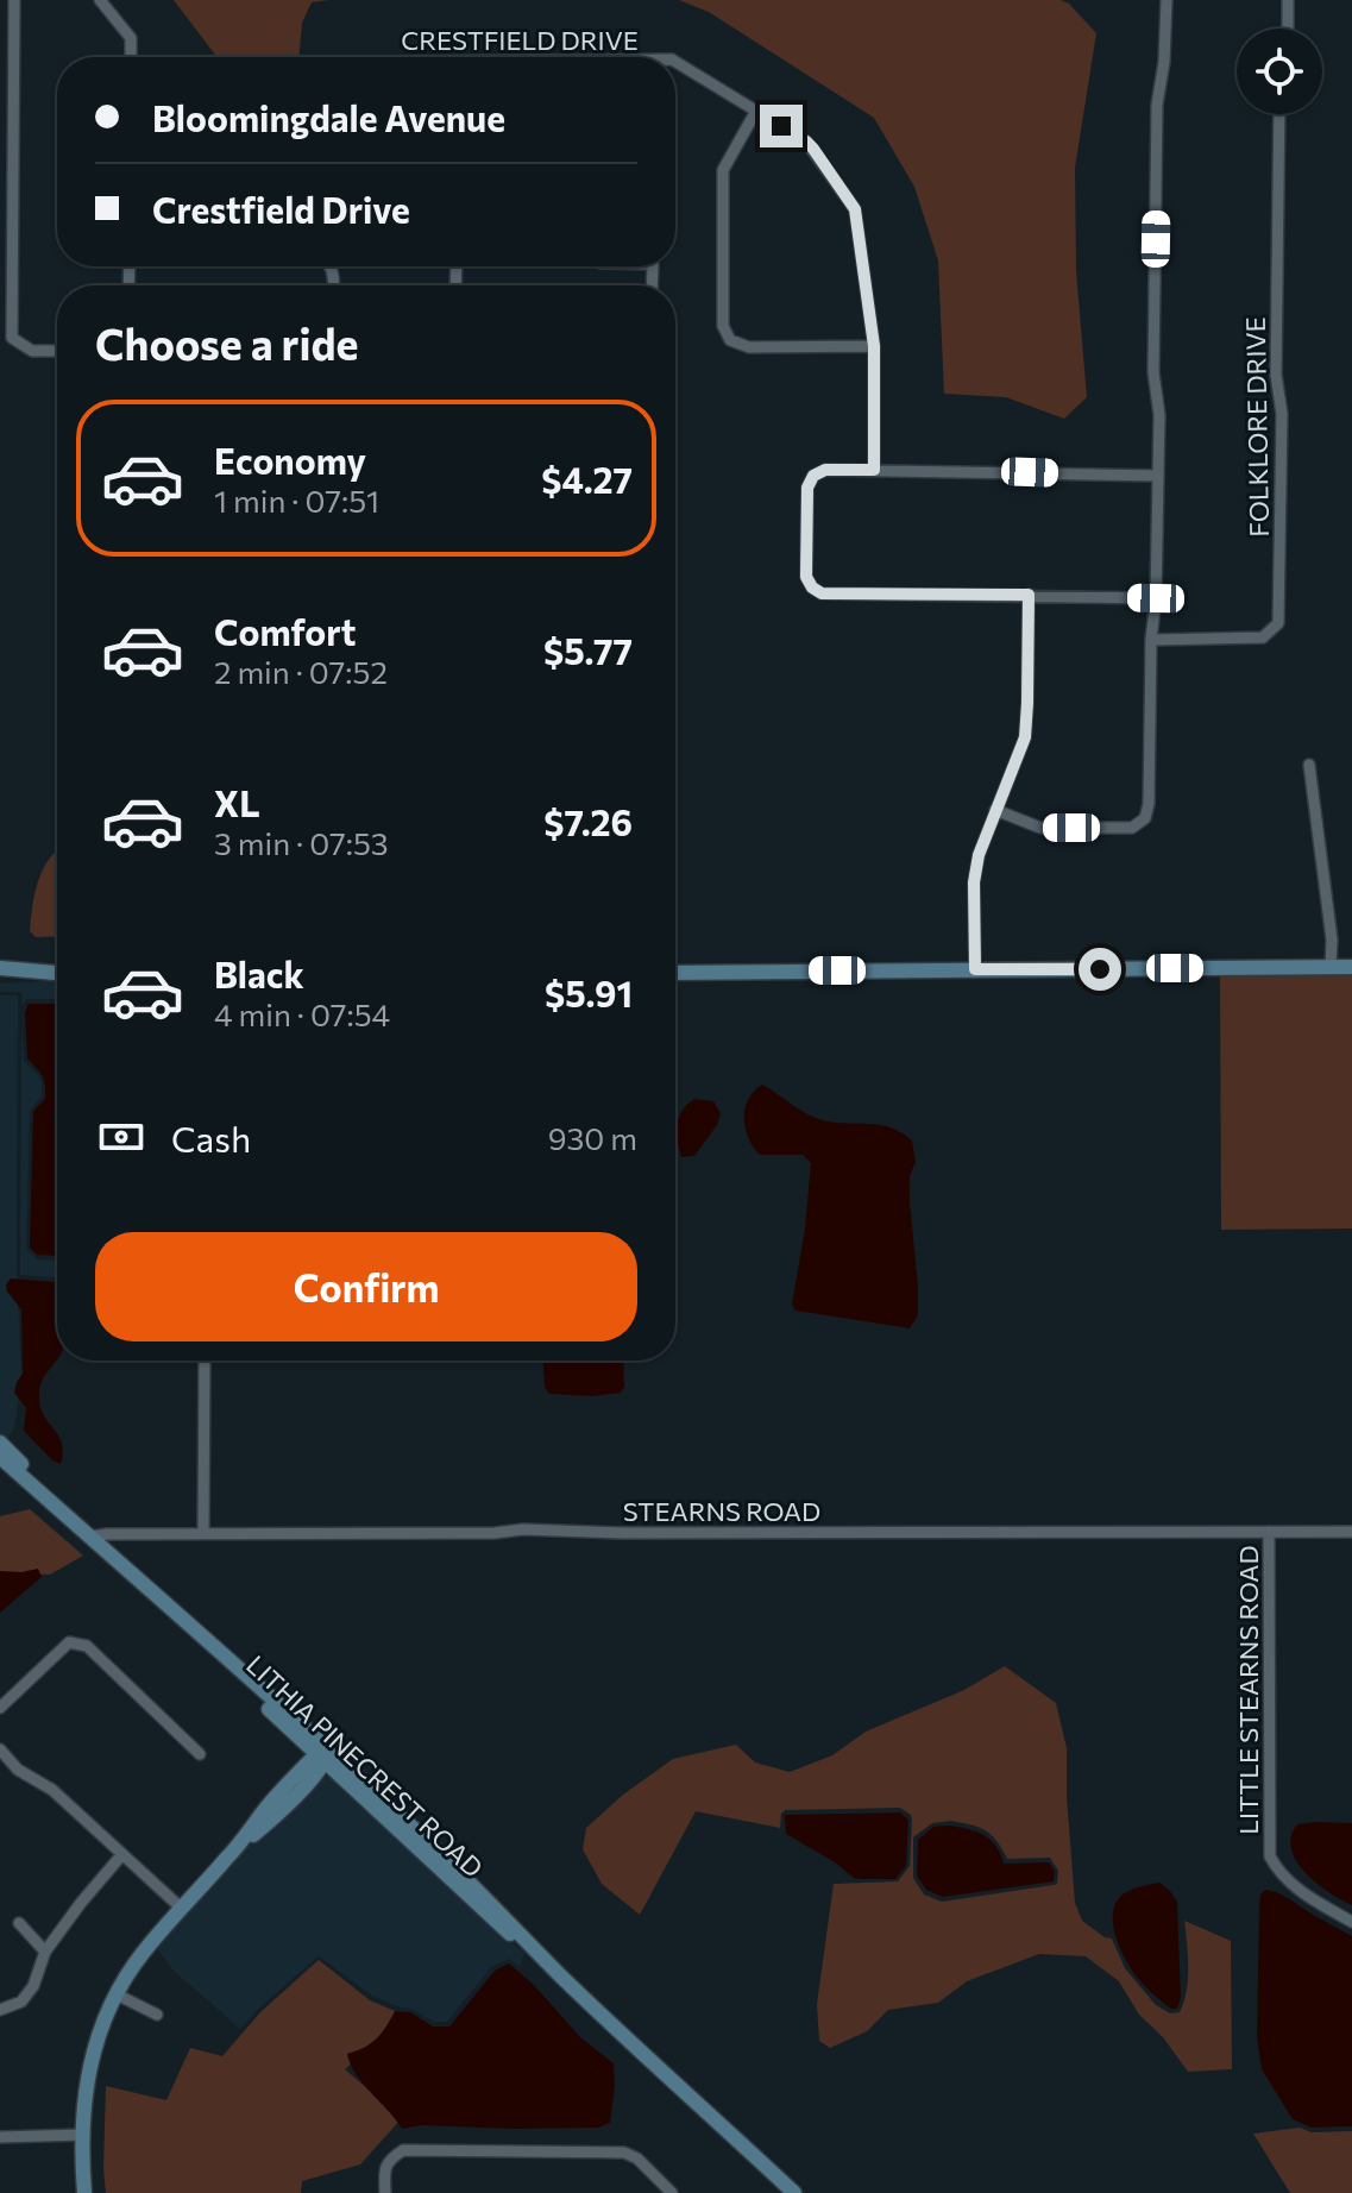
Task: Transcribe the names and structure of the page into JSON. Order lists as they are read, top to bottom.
{
  "streets": {
    "main road": ["LITHIA PINECREST ROAD"],
    "street": [
      "CRESTFIELD DRIVE",
      "FOLKLORE DRIVE",
      "STEARNS ROAD",
      "LITTLE STEARNS ROAD"
    ]
  },
  "crossings": [
    ["STEARNS ROAD", "LITTLE STEARNS ROAD"],
    ["STEARNS ROAD", "LITHIA PINECREST ROAD"]
  ],
  "page": {
    "banner": ["Bloomingdale Avenue", "Crestfield Drive"],
    "heading": "Choose a ride",
    "list": [
      {
        "name": "Economy",
        "note": "1 min · 07:51",
        "value": "$4.27"
      },
      {
        "name": "Comfort",
        "note": "2 min · 07:52",
        "value": "$5.77"
      },
      {
        "name": "XL",
        "note": "3 min · 07:53",
        "value": "$7.26"
      },
      {
        "name": "Black",
        "note": "4 min · 07:54",
        "value": "$5.91"
      }
    ],
    "pay": ["Cash", "930 m"],
    "buttons": "Confirm"
  }
}
